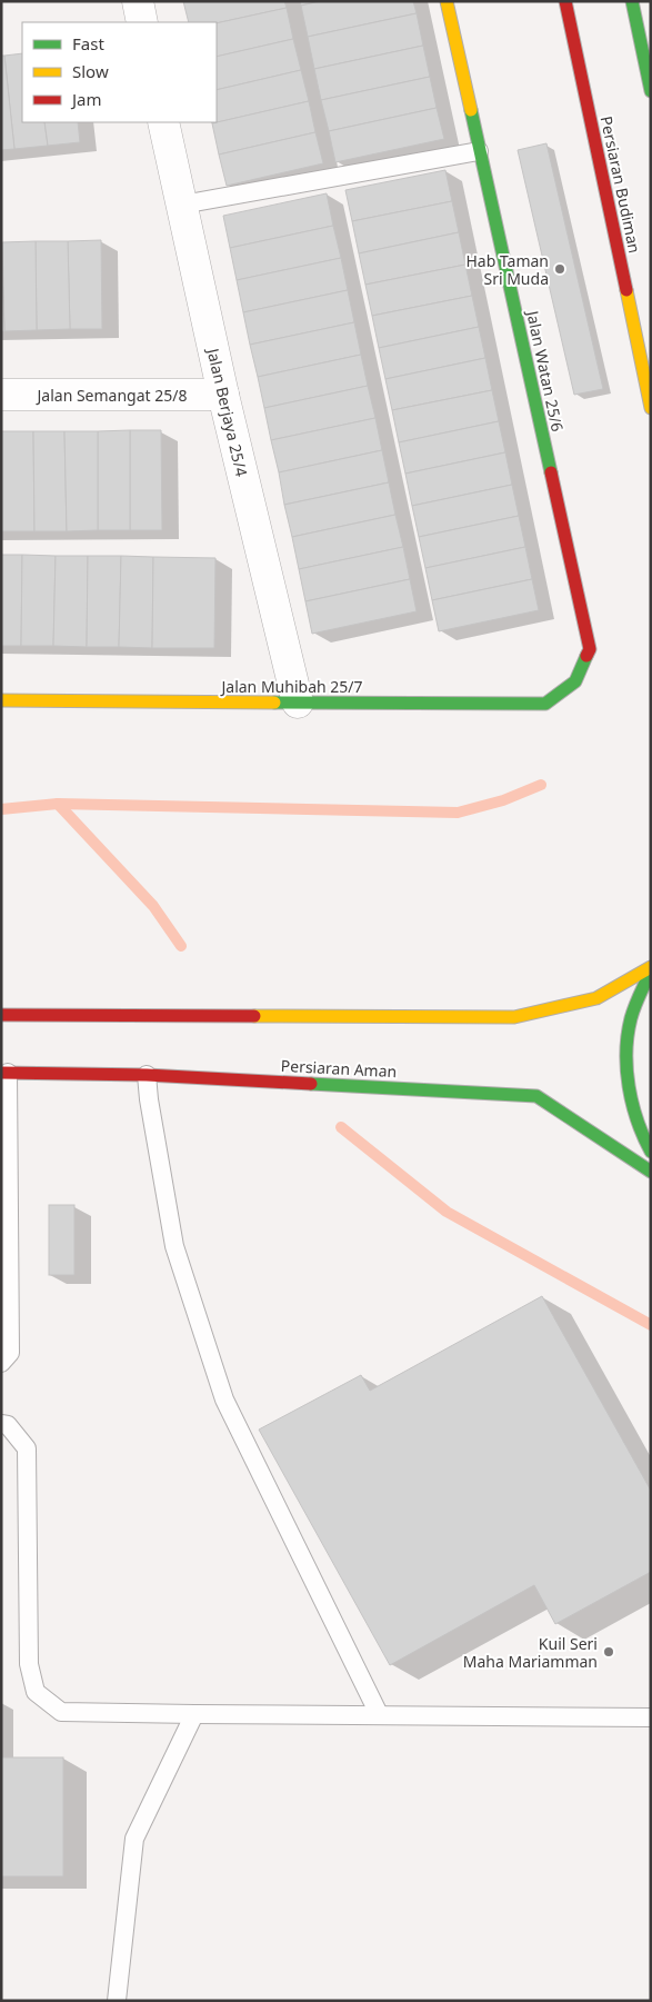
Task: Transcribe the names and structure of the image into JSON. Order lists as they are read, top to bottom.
{
  "streets": {
    "street": [
      "Persiaran Budiman",
      "Jalan Watan 25/6",
      "Jalan Semangat 25/8",
      "Jalan Berjaya 25/4",
      "Jalan Muhibah 25/7",
      "Persiaran Aman"
    ]
  },
  "crossings": [
    ["Jalan Watan 25/6", "Jalan Muhibah 25/7"],
    ["Jalan Semangat 25/8", "Jalan Berjaya 25/4"],
    ["Jalan Berjaya 25/4", "Jalan Muhibah 25/7"]
  ],
  "places": ["Hab Taman Sri Muda", "Kuil Seri Maha Mariamman"],
  "legend": ["Fast", "Slow", "Jam"]
}
